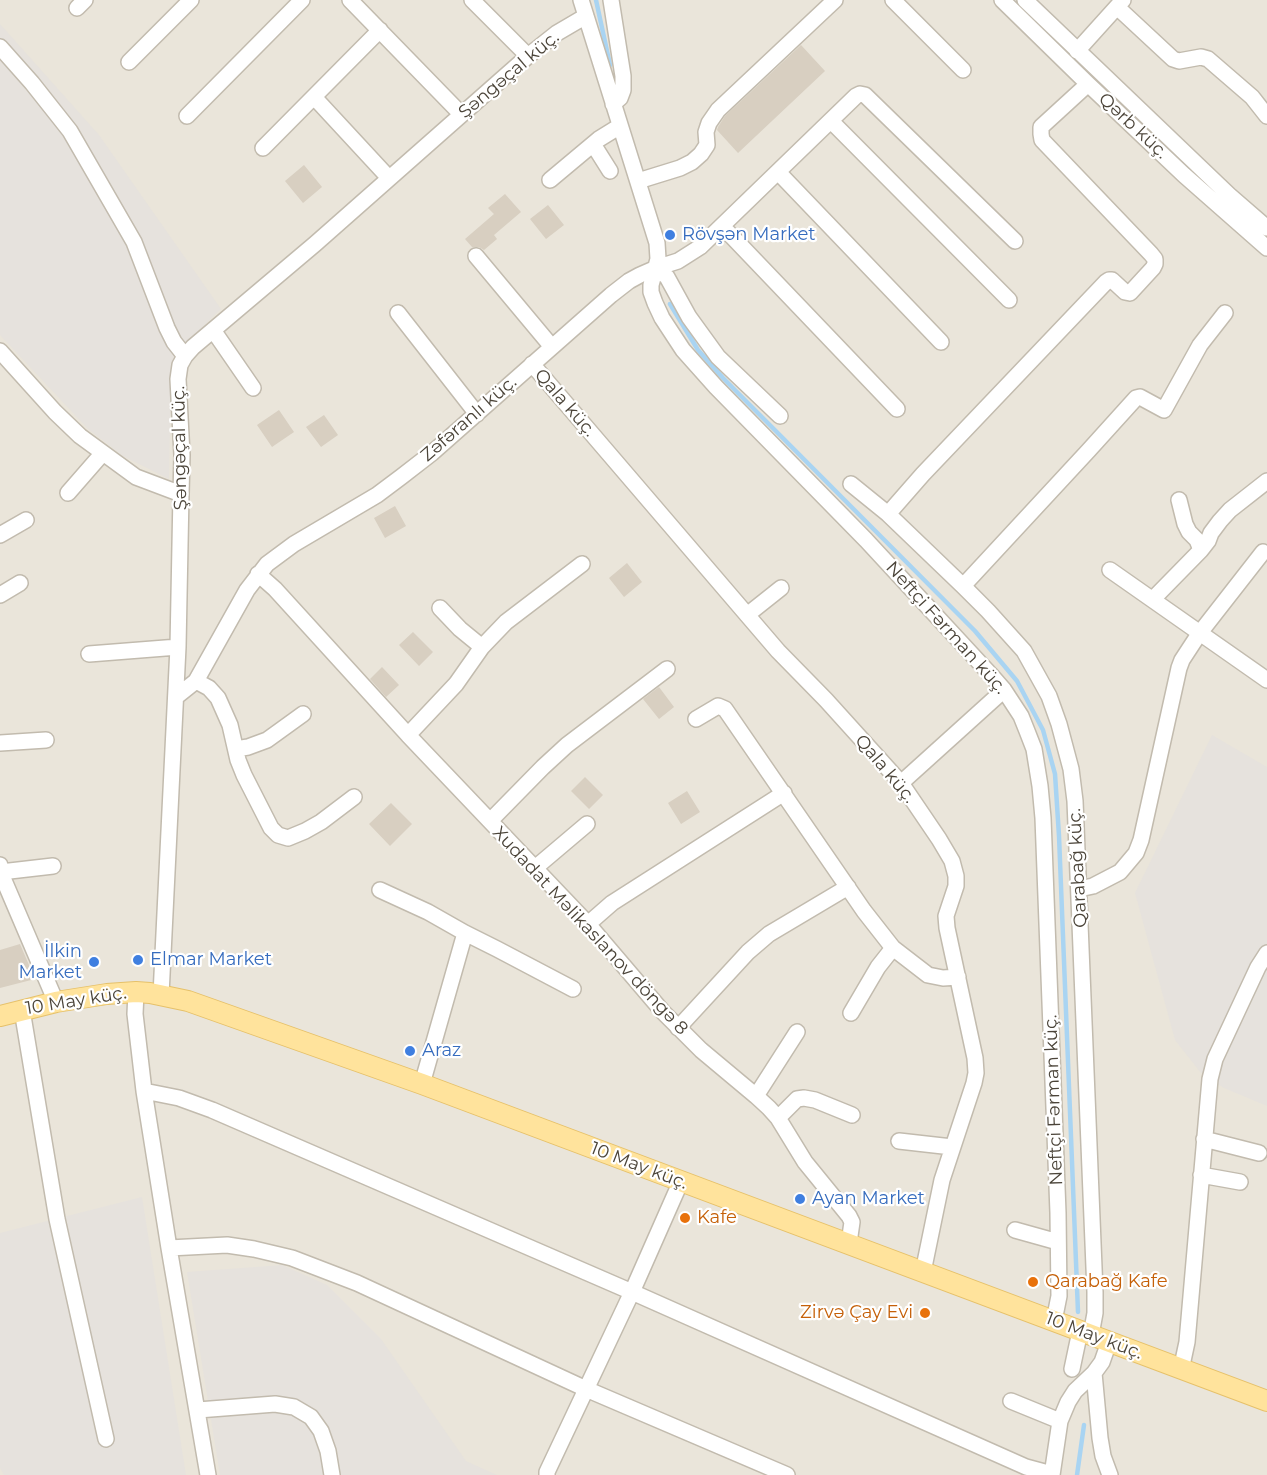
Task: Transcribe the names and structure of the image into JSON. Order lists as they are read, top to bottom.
{
  "streets": {
    "main road": ["10 May küç."],
    "street": [
      "Şəngəçal küç.",
      "Qərb küç.",
      "Qala küç.",
      "Zəfəranlı küç.",
      "Neftçi Fərman küç.",
      "Qarabağ küç.",
      "Xudadat Məlikaslanov döngə 8"
    ]
  },
  "crossings": [
    ["Şəngəçal küç.", "Zəfəranlı küç."],
    ["Şəngəçal küç.", "10 May küç."],
    ["Qala küç.", "Zəfəranlı küç."],
    ["Qala küç.", "10 May küç."],
    ["Zəfəranlı küç.", "Neftçi Fərman küç."],
    ["Zəfəranlı küç.", "Xudadat Məlikaslanov döngə 8"],
    ["Neftçi Fərman küç.", "10 May küç."],
    ["Qarabağ küç.", "10 May küç."],
    ["Xudadat Məlikaslanov döngə 8", "10 May küç."]
  ],
  "places": [
    "Rövşən Market",
    "Elmar Market",
    "İlkin Market",
    "Araz",
    "Ayan Market",
    "Kafe",
    "Qarabağ Kafe",
    "Zirvə Çay Evi"
  ]
}
